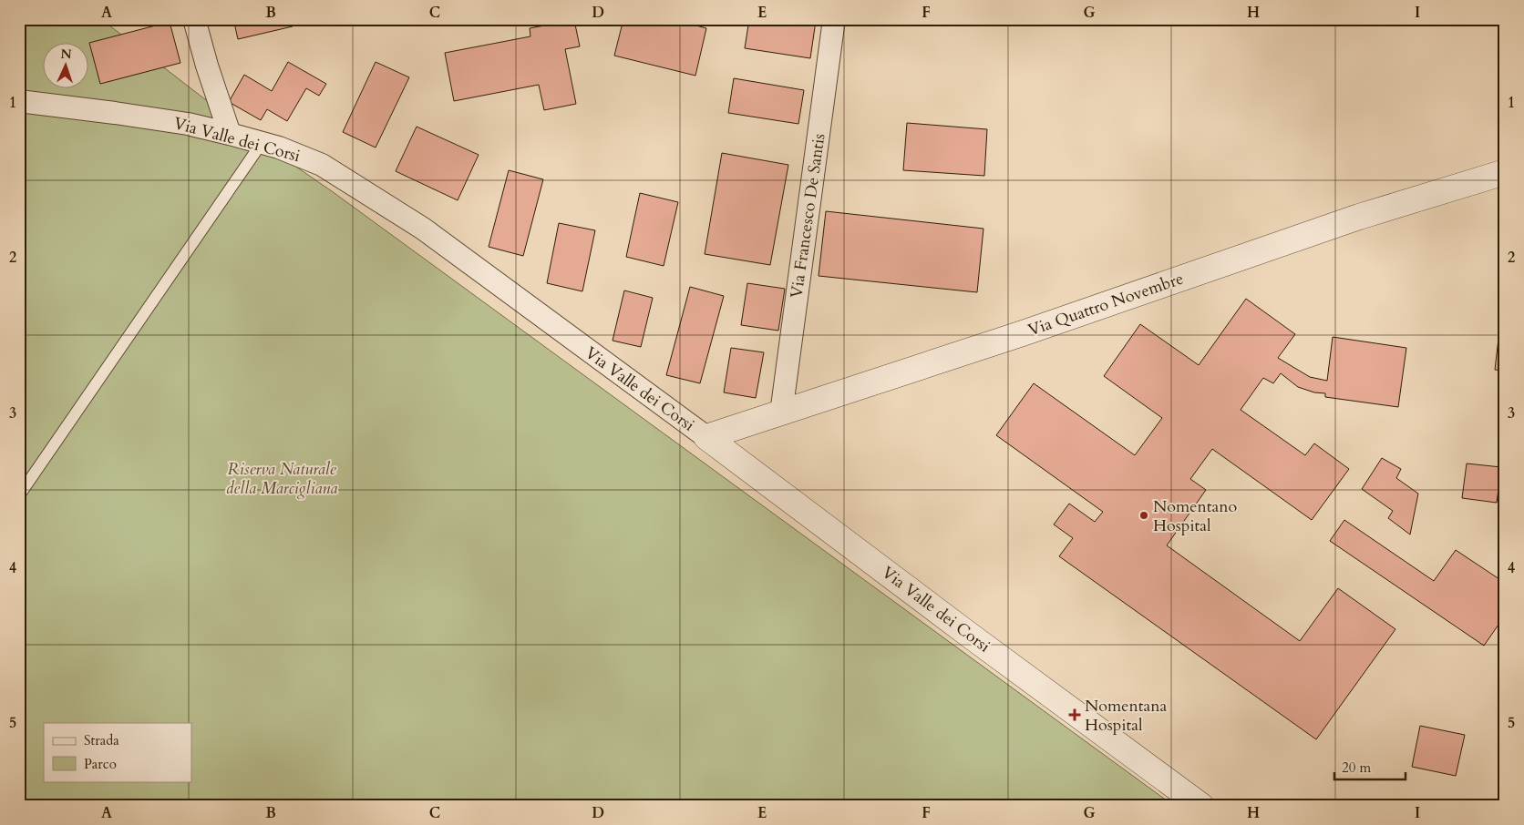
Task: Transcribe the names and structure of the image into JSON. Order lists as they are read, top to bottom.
{
  "streets": {
    "street": ["Via Valle dei Corsi", "Via Francesco De Santis", "Via Quattro Novembre"]
  },
  "crossings": [
    ["Via Valle dei Corsi", "Via Quattro Novembre"],
    ["Via Francesco De Santis", "Via Quattro Novembre"]
  ],
  "parks": ["Riserva Naturale della Marcigliana"],
  "places": {
    "other": ["Nomentano Hospital"],
    "health": ["Nomentana Hospital"]
  },
  "legend": ["Strada", "Parco"],
  "scale_bar": "20 m",
  "north": "top",
  "grid": {
    "columns": [
      "A",
      "B",
      "C",
      "D",
      "E",
      "F",
      "G",
      "H",
      "I"
    ],
    "rows": [
      "1",
      "2",
      "3",
      "4",
      "5"
    ]
  }
}
